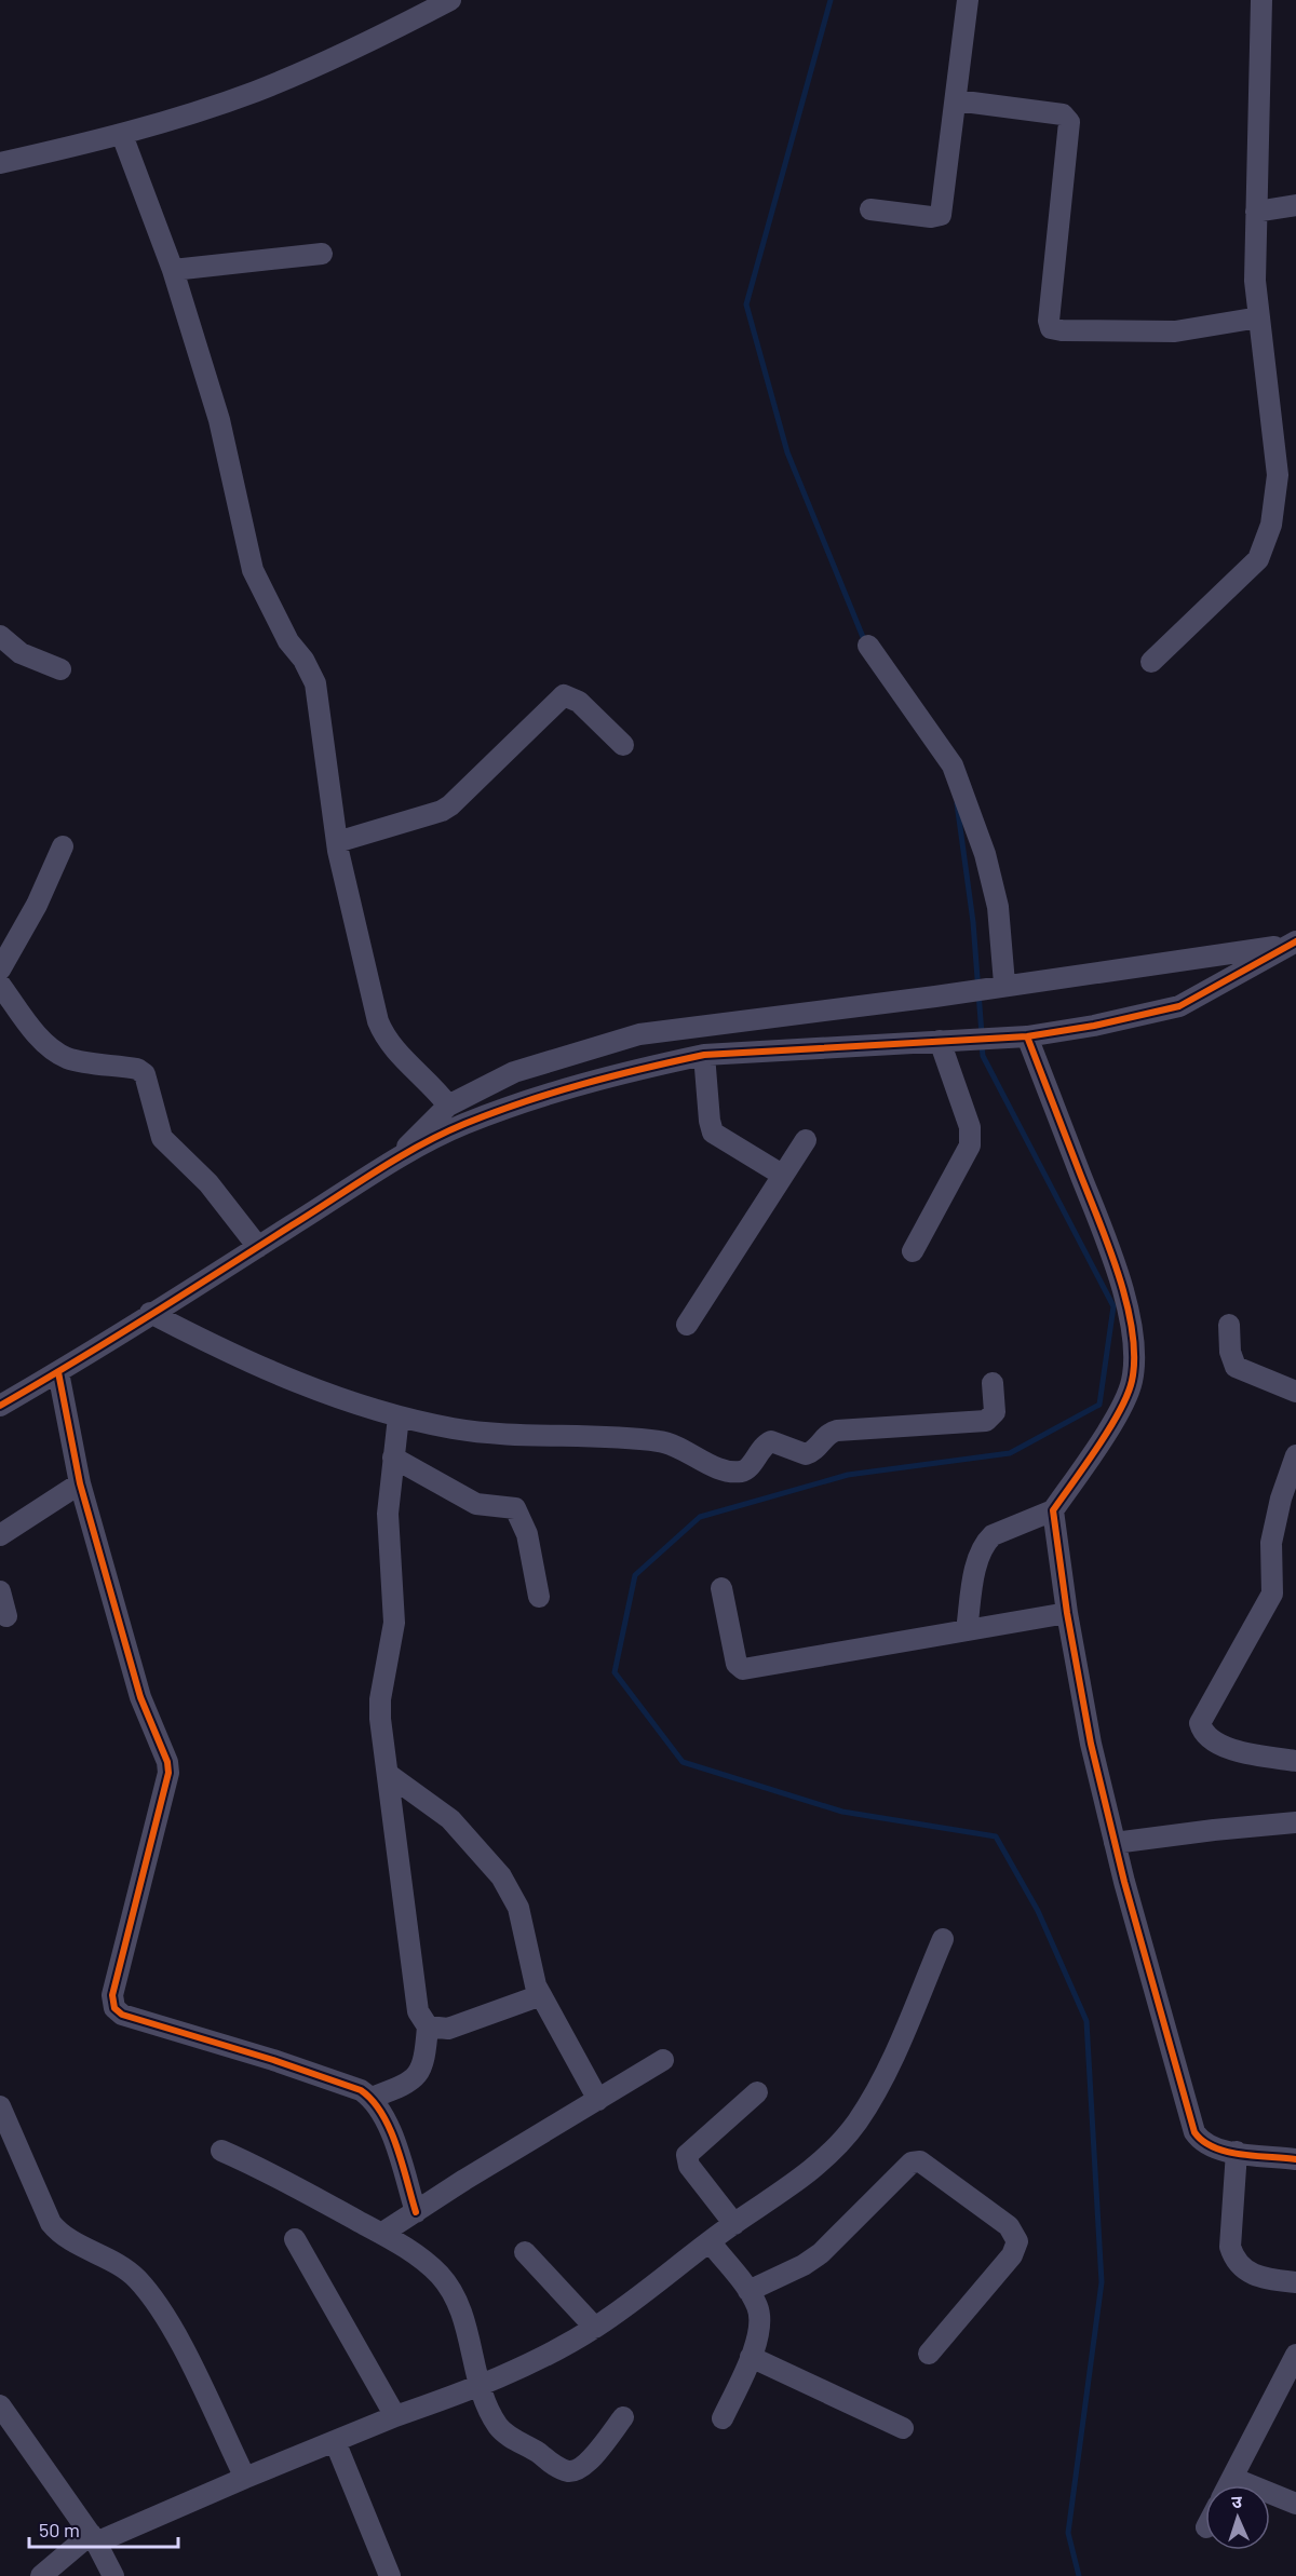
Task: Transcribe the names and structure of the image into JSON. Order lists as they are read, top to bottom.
{
  "scale_bar": "50 m",
  "north": "top"
}
